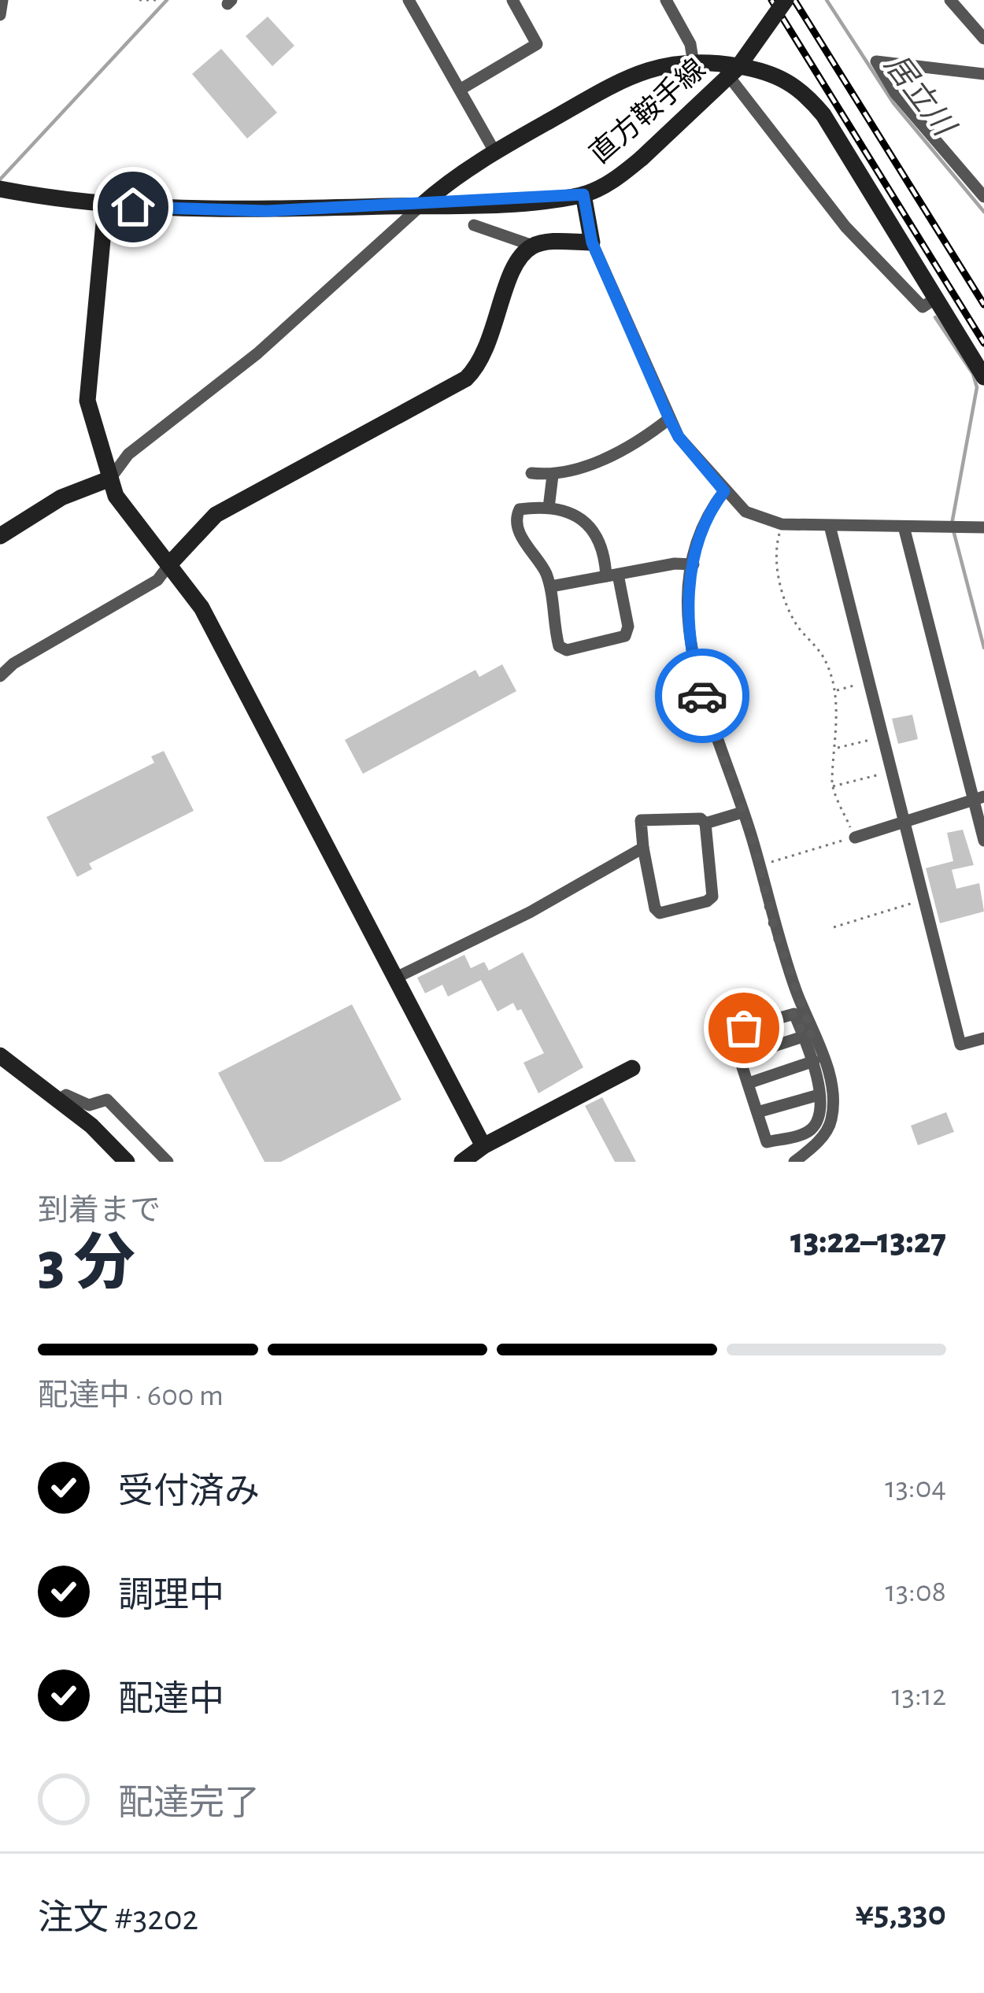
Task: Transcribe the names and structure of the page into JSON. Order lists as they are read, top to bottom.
{
  "streets": {
    "street": ["直方鞍手線"]
  },
  "water": ["居立川"],
  "page": {
    "heading": ["3 分", "到着まで", "13:22–13:27"],
    "panel": ["注文 #3202", "¥5,330"],
    "bar": "配達中 · 600 m",
    "list": [
      ["受付済み", "13:04"],
      ["調理中", "13:08"],
      ["配達中", "13:12"],
      "配達完了"
    ]
  }
}
